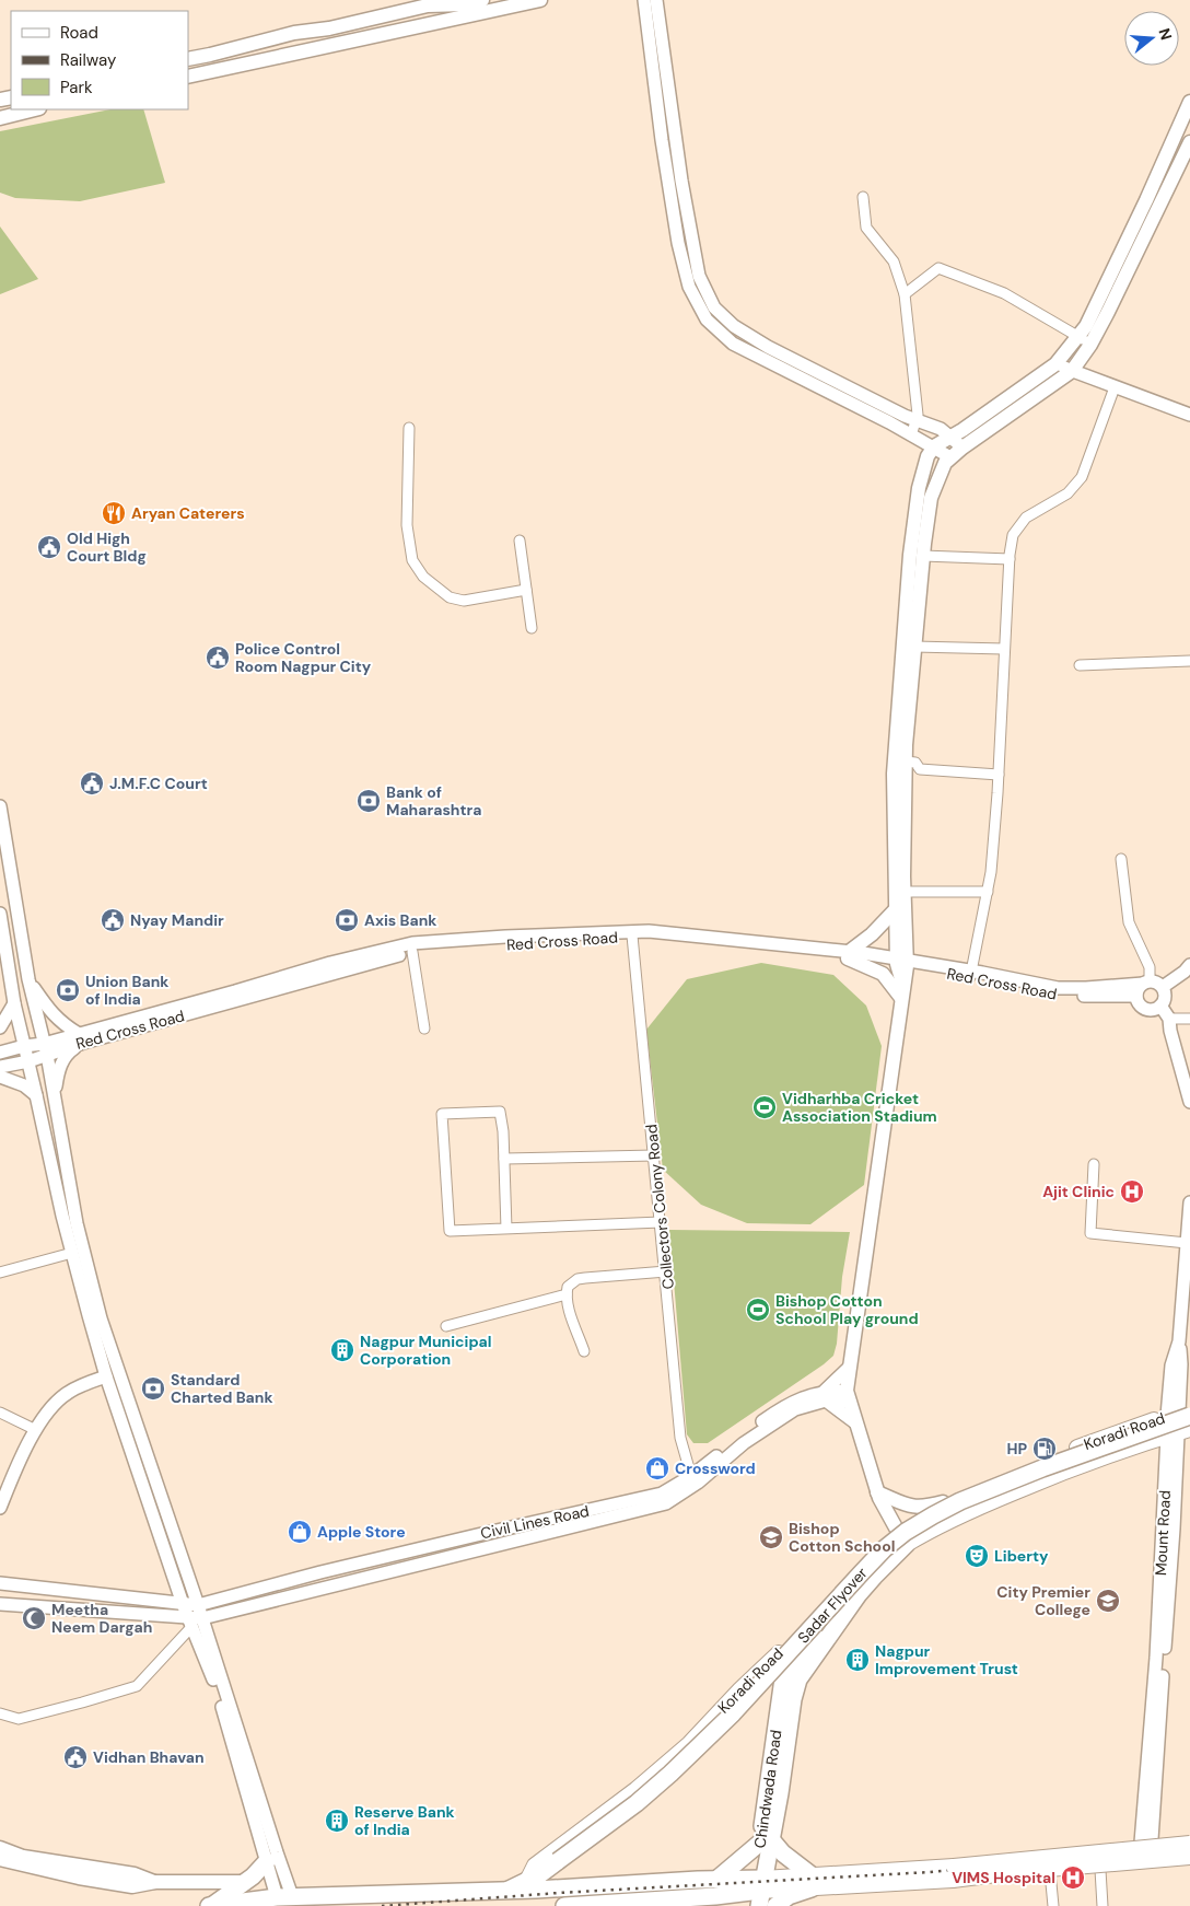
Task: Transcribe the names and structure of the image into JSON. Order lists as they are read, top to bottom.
{
  "streets": {
    "highway": ["Sadar Flyover", "Chindwada Road"],
    "main road": ["Koradi Road"],
    "street": ["Red Cross Road", "Collectors Colony Road", "Civil Lines Road"]
  },
  "crossings": [
    ["Red Cross Road", "Collectors Colony Road"],
    ["Collectors Colony Road", "Civil Lines Road"],
    ["Koradi Road", "Sadar Flyover"]
  ],
  "places": {
    "restaurant": ["Aryan Caterers"],
    "public building": [
      "Old High Court Bldg",
      "Police Control Room Nagpur City",
      "J.M.F.C Court",
      "Nyay Mandir",
      "Vidhan Bhavan"
    ],
    "bank": [
      "Bank of Maharashtra",
      "Axis Bank",
      "Union Bank of India",
      "Standard Charted Bank"
    ],
    "sports": ["Vidharhba Cricket Association Stadium", "Bishop Cotton School Play ground"],
    "hospital": ["Ajit Clinic", "VIMS Hospital"],
    "building": ["Nagpur Municipal Corporation", "Nagpur Improvement Trust", "Reserve Bank of India"],
    "fuel station": ["HP"],
    "shop": ["Crossword", "Apple Store"],
    "school or university": ["Bishop Cotton School", "City Premier College"],
    "theatre": ["Liberty"],
    "mosque": ["Meetha Neem Dargah"]
  },
  "legend": ["Road", "Railway", "Park"],
  "north": "right"
}
